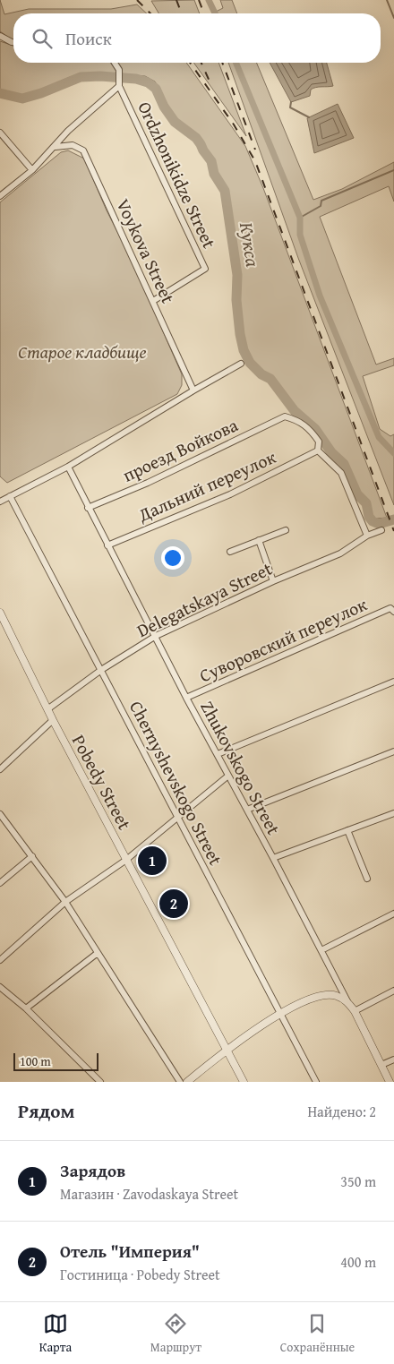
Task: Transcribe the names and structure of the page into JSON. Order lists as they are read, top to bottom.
{
  "streets": {
    "street": [
      "Ordzhonikidze Street",
      "Voykova Street",
      "проезд Войкова",
      "Дальний переулок",
      "Delegatskaya Street",
      "Суворовский переулок",
      "Zhukovskogo Street",
      "Pobedy Street",
      "Chernyshevskogo Street"
    ]
  },
  "crossings": [
    ["Ordzhonikidze Street", "Voykova Street"],
    ["проезд Войкова", "Дальний переулок"],
    ["проезд Войкова", "Zhukovskogo Street"],
    ["Дальний переулок", "Zhukovskogo Street"],
    ["Delegatskaya Street", "Zhukovskogo Street"],
    ["Delegatskaya Street", "Pobedy Street"],
    ["Delegatskaya Street", "Chernyshevskogo Street"],
    ["Суворовский переулок", "Zhukovskogo Street"]
  ],
  "water": ["Кукса"],
  "parks": ["Старое кладбище"],
  "scale_bar": "100 m",
  "page": {
    "search": "Поиск",
    "pins": ["1", "2"],
    "scale": "100 m",
    "heading": ["Рядом", "Найдено: 2"],
    "list": [
      {
        "mark": "1",
        "name": "Зарядов",
        "note": "Магазин · Zavodaskaya Street",
        "value": "350 m"
      },
      {
        "mark": "2",
        "name": "Отель \"Империя\"",
        "note": "Гостиница · Pobedy Street",
        "value": "400 m"
      }
    ],
    "nav": ["Карта", "Маршрут", "Сохранённые"]
  }
}
